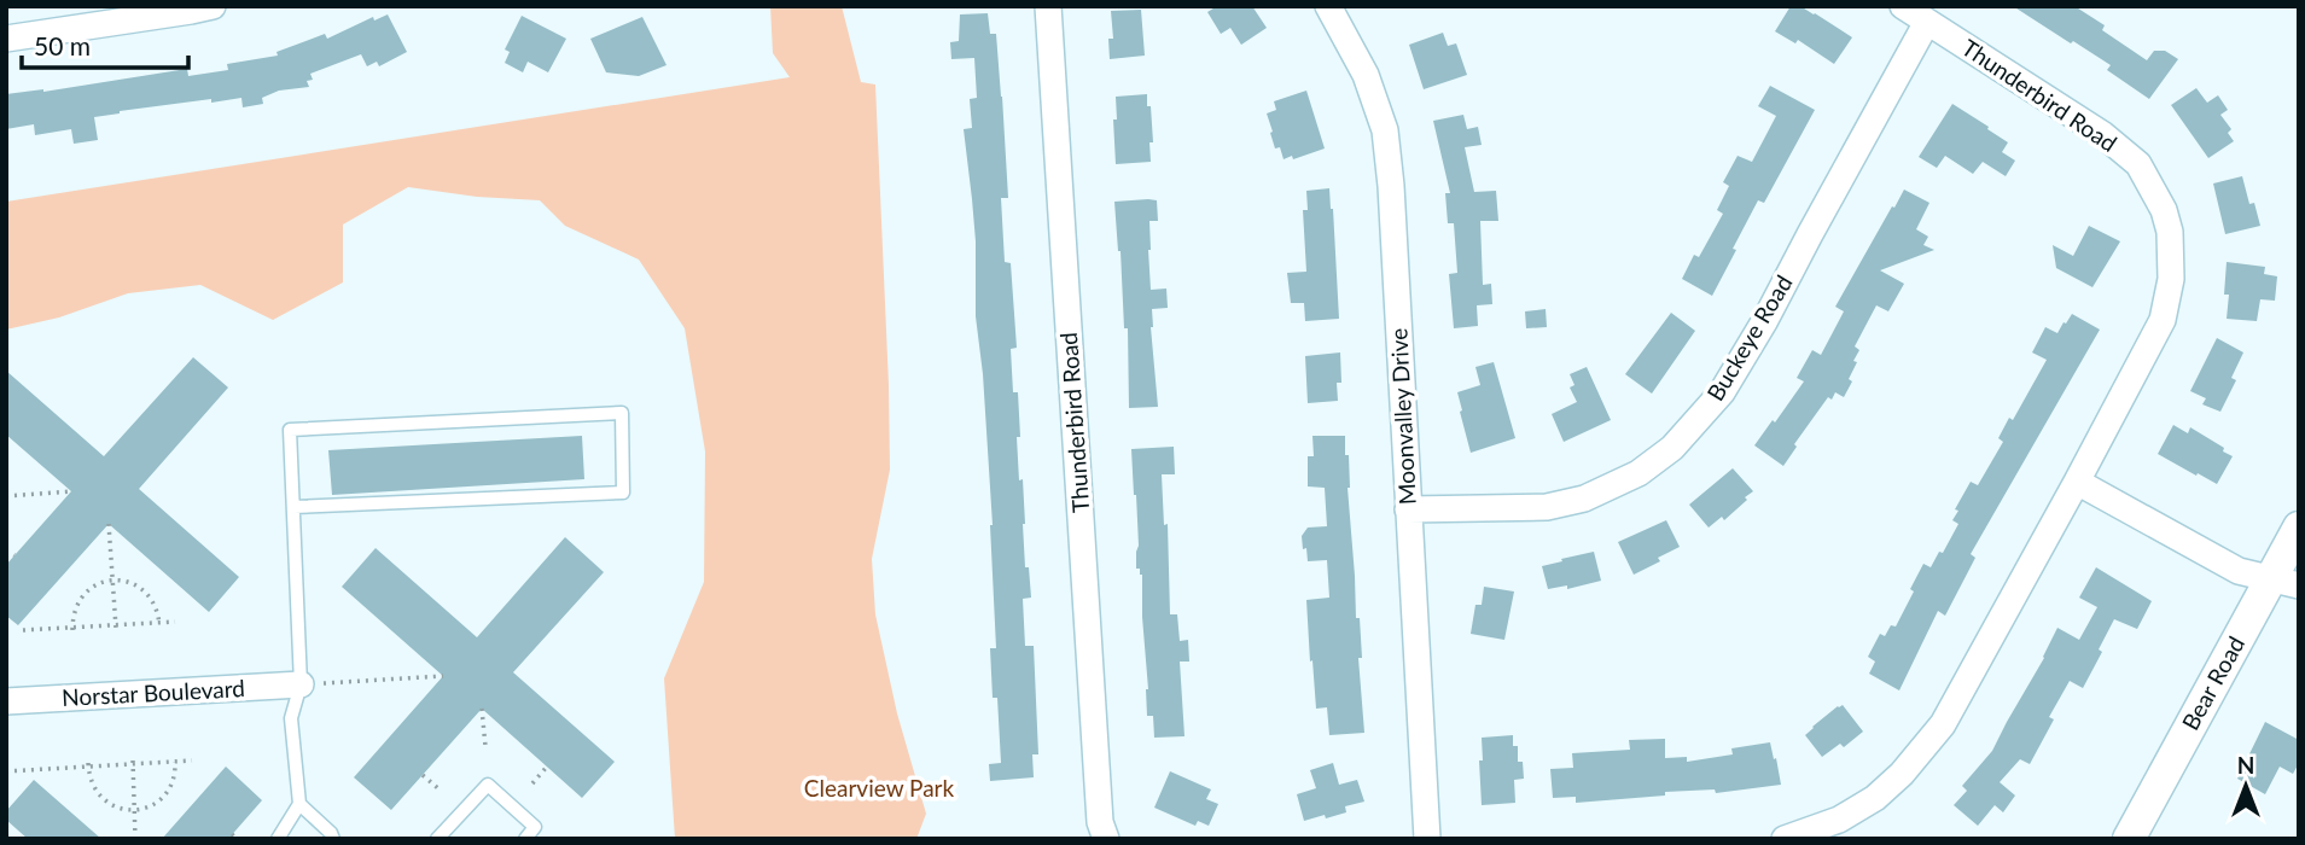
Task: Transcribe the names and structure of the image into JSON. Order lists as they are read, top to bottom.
{
  "streets": {
    "street": [
      "Thunderbird Road",
      "Buckeye Road",
      "Moonvalley Drive",
      "Bear Road",
      "Norstar Boulevard"
    ]
  },
  "crossings": [
    ["Thunderbird Road", "Buckeye Road"],
    ["Buckeye Road", "Moonvalley Drive"]
  ],
  "parks": ["Clearview Park"],
  "scale_bar": "50 m",
  "north": "top"
}
